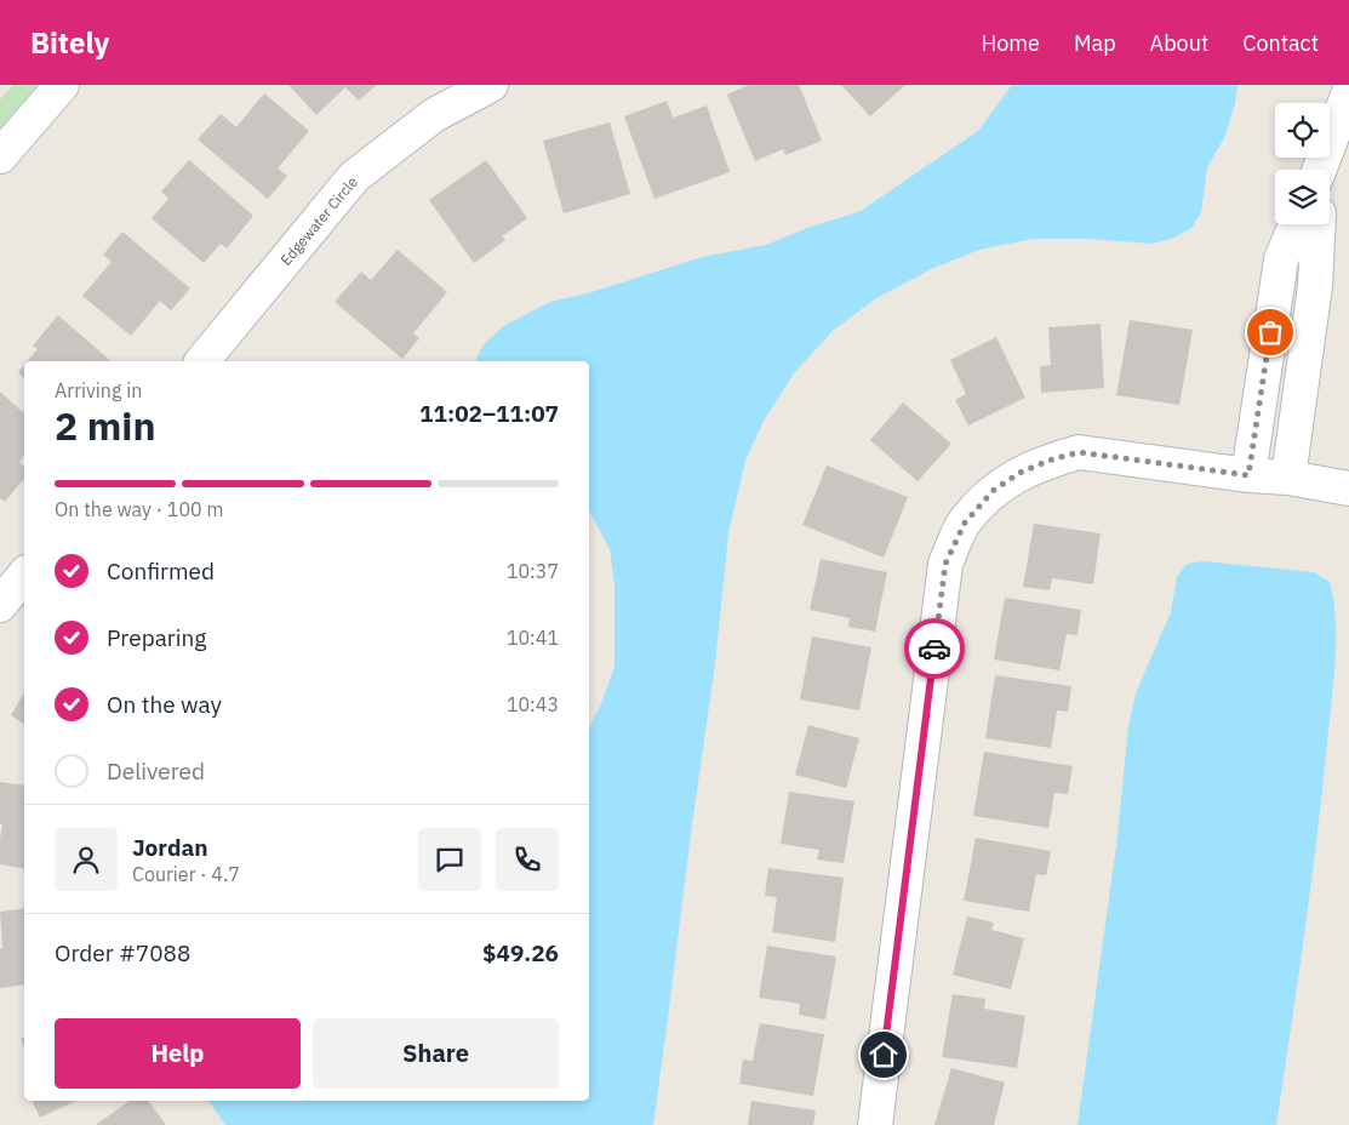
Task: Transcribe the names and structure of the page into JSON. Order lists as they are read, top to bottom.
{
  "streets": {
    "street": ["Edgewater Circle"]
  },
  "page": {
    "header": "Bitely",
    "nav": [
      "Home",
      "Map",
      "About",
      "Contact"
    ],
    "heading": ["2 min", "Arriving in", "11:02–11:07"],
    "panel": [
      "Jordan",
      "Courier · 4.7",
      "Order #7088",
      "$49.26"
    ],
    "bar": "On the way · 100 m",
    "list": [
      ["Confirmed", "10:37"],
      ["Preparing", "10:41"],
      ["On the way", "10:43"],
      "Delivered"
    ],
    "buttons": ["Help", "Share"]
  }
}
